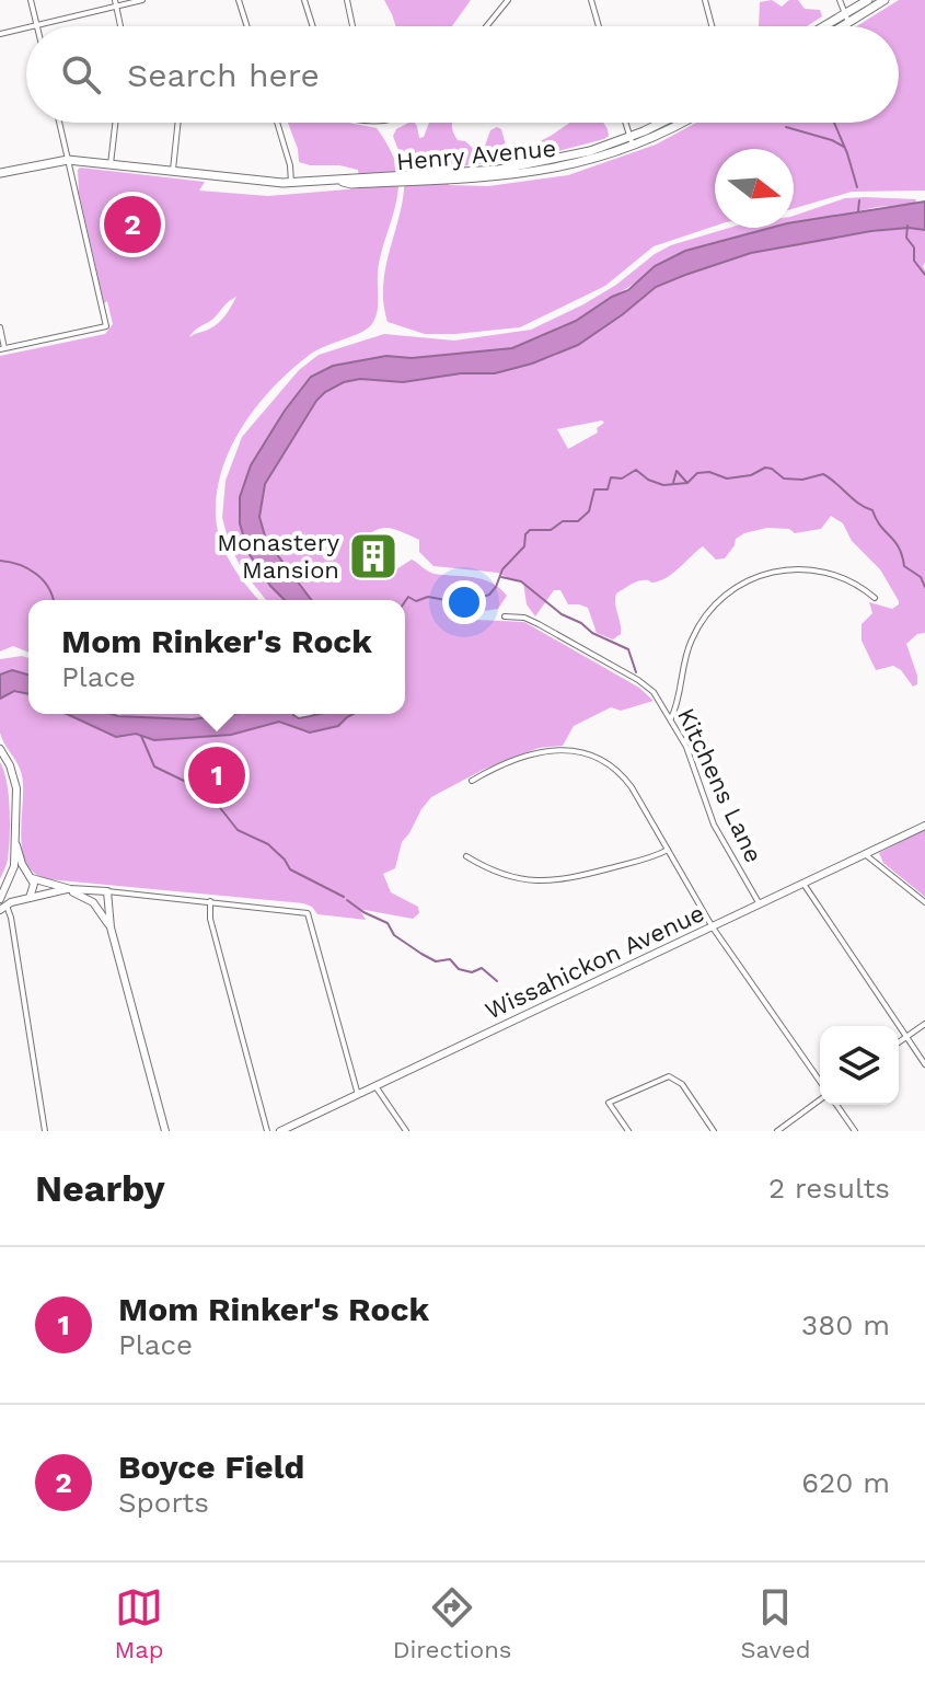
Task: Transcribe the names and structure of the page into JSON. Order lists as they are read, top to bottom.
{
  "streets": {
    "main road": ["Henry Avenue"],
    "street": ["Kitchens Lane", "Wissahickon Avenue"]
  },
  "crossings": [
    ["Kitchens Lane", "Wissahickon Avenue"]
  ],
  "places": {
    "building": ["Monastery Mansion"]
  },
  "north": "right",
  "page": {
    "search": "Search here",
    "pins": ["2", "1"],
    "popup": ["Mom Rinker's Rock", "Place"],
    "heading": ["Nearby", "2 results"],
    "list": [
      {
        "mark": "1",
        "name": "Mom Rinker's Rock",
        "note": "Place",
        "value": "380 m"
      },
      {
        "mark": "2",
        "name": "Boyce Field",
        "note": "Sports",
        "value": "620 m"
      }
    ],
    "nav": ["Map", "Directions", "Saved"]
  }
}
